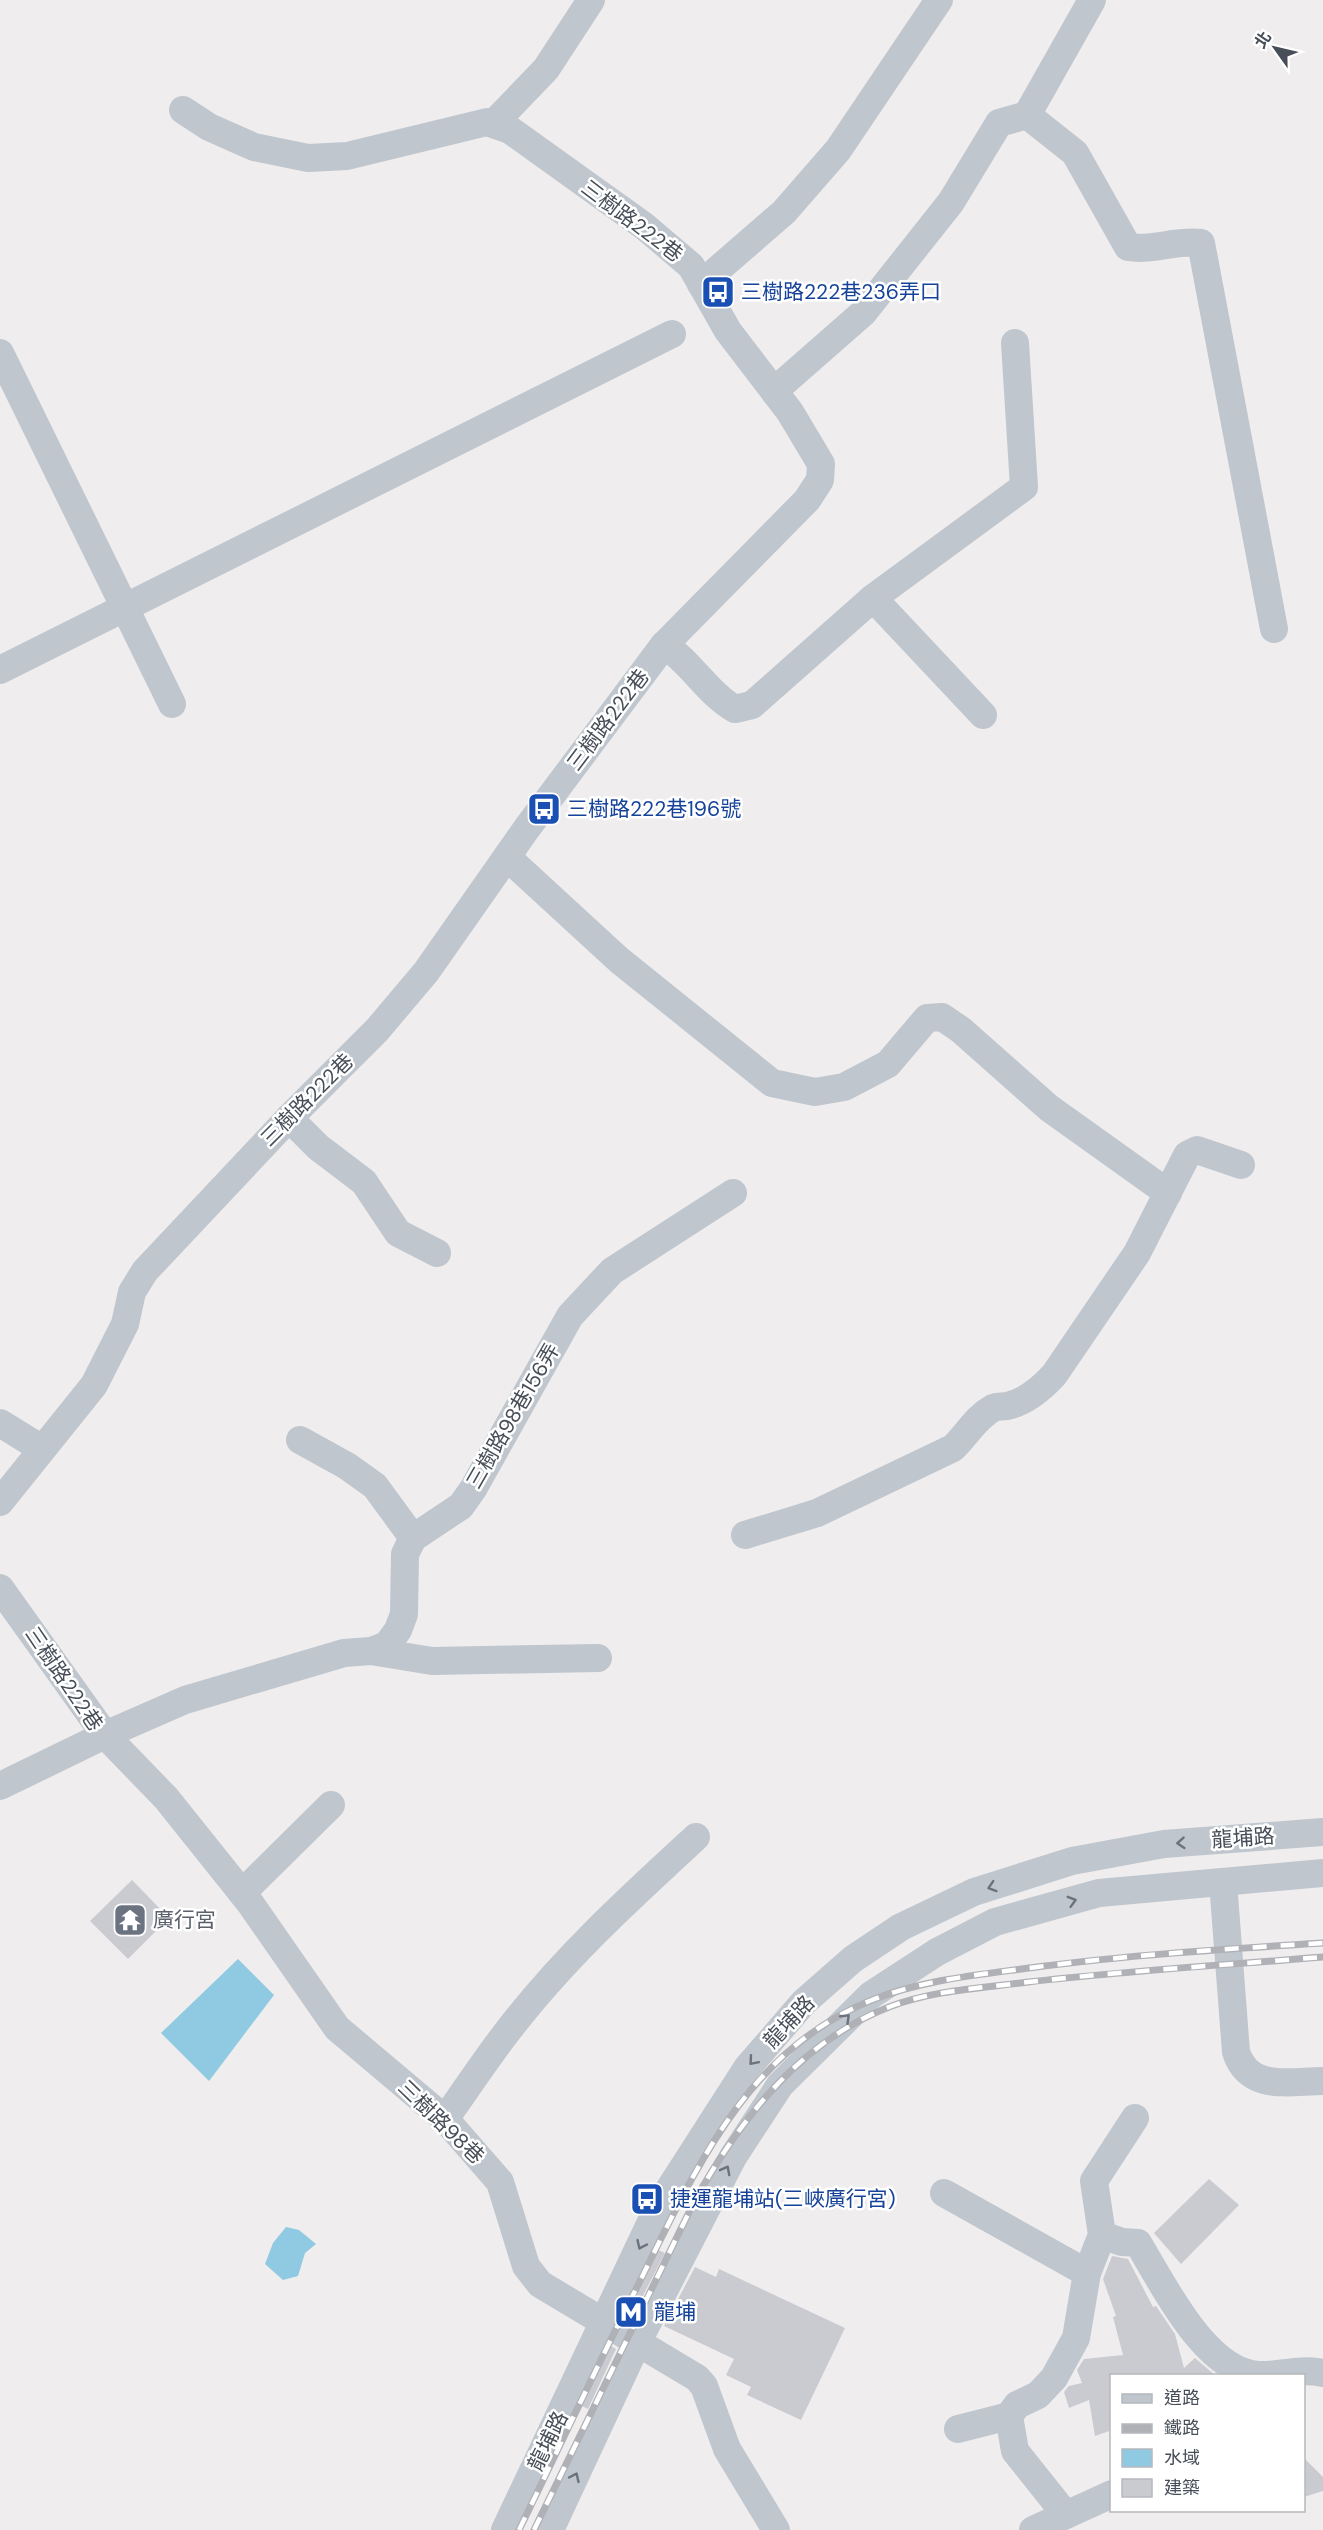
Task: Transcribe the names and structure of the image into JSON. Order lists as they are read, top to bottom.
{
  "streets": {
    "street": [
      "三樹路222巷",
      "三樹路98巷156弄",
      "龍埔路",
      "三樹路98巷"
    ]
  },
  "crossings": [
    ["三樹路222巷", "三樹路98巷"],
    ["龍埔路", "三樹路98巷"]
  ],
  "places": {
    "bus stop": ["三樹路222巷236弄口", "三樹路222巷196號", "捷運龍埔站(三峽廣行宮)"],
    "temple": ["廣行宮"],
    "metro station": ["龍埔"]
  },
  "legend": [
    "道路",
    "鐵路",
    "水域",
    "建築"
  ],
  "north": "top left"
}
